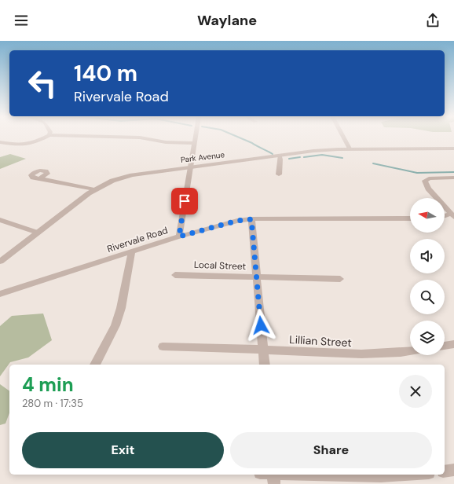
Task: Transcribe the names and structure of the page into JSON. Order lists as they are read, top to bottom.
{
  "streets": {
    "street": [
      "Park Avenue",
      "Rivervale Road",
      "Local Street",
      "Lillian Street"
    ]
  },
  "north": "left",
  "page": {
    "header": "Waylane",
    "turn": ["140 m", "Rivervale Road"],
    "heading": ["4 min", "280 m · 17:35"],
    "buttons": ["Exit", "Share"]
  }
}
